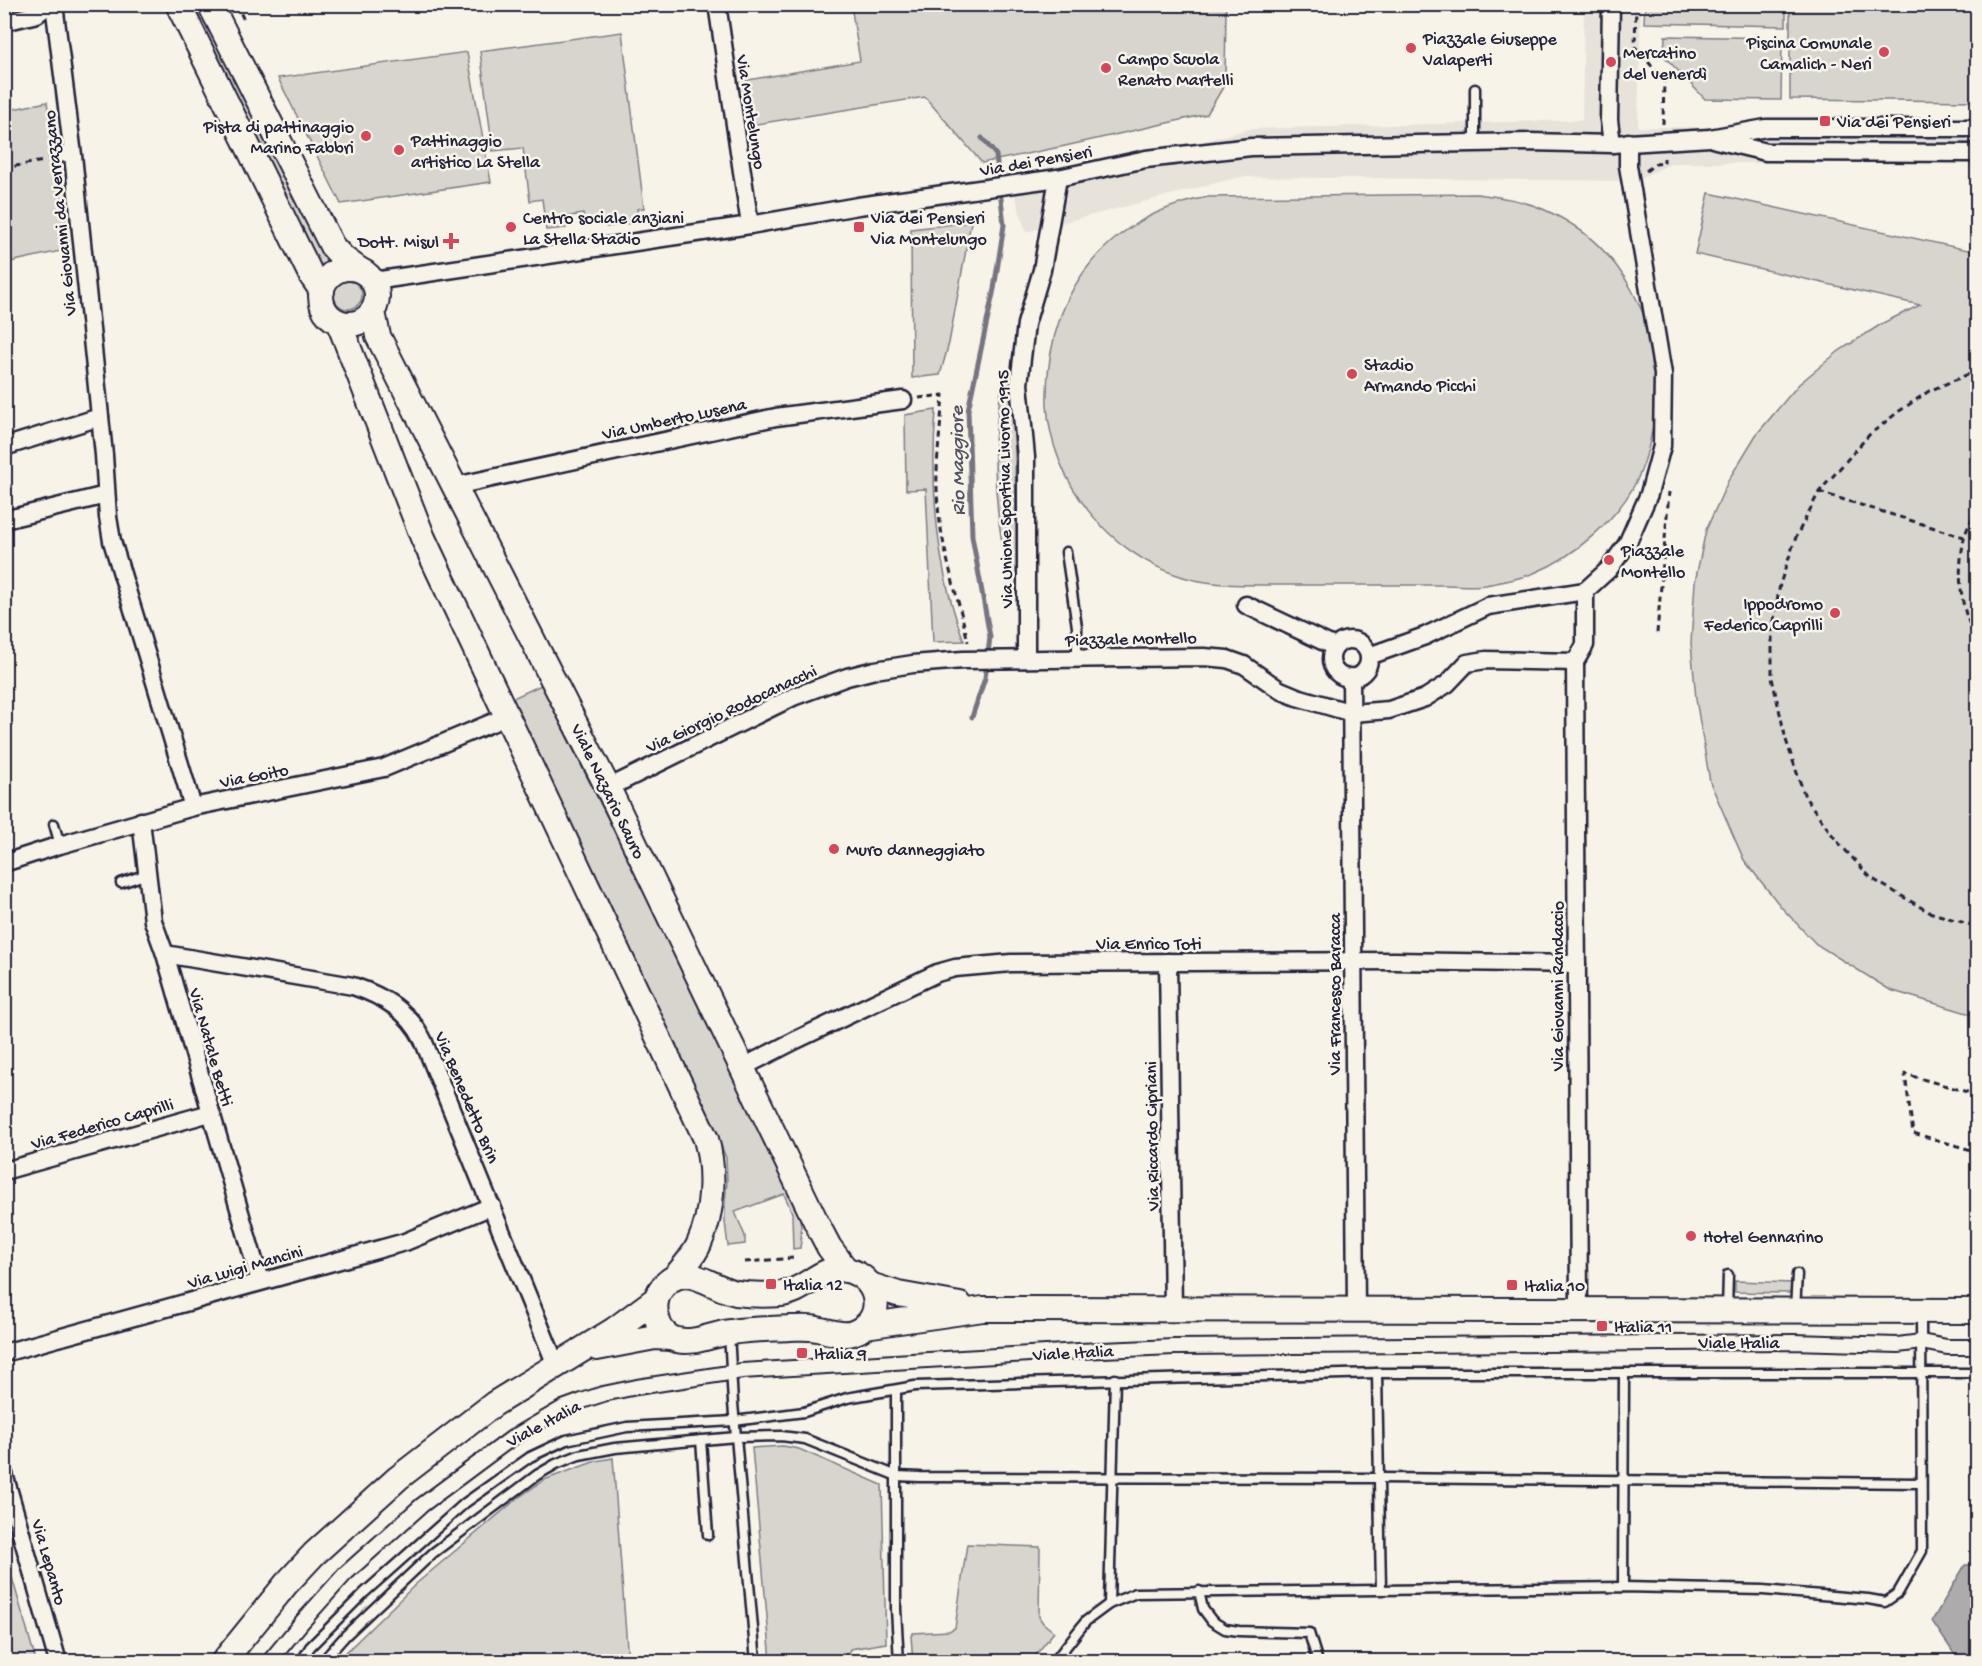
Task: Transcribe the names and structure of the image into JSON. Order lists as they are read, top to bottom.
{
  "streets": {
    "main road": ["Viale Nazario Sauro", "Viale Italia"],
    "street": [
      "Via Montelungo",
      "Via dei Pensieri",
      "Via Giovanni da Verrazzano",
      "Via Umberto Lusena",
      "Via Unione Sportiva Livorno 1915",
      "Piazzale Montello",
      "Via Giorgio Rodocanacchi",
      "Via Goito",
      "Via Enrico Toti",
      "Via Giovanni Randaccio",
      "Via Francesco Baracca",
      "Via Natale Betti",
      "Via Benedetto Brin",
      "Via Federico Caprilli",
      "Via Riccardo Cipriani",
      "Via Luigi Mancini",
      "Via Lepanto"
    ]
  },
  "crossings": [
    ["Via Montelungo", "Via dei Pensieri"],
    ["Via dei Pensieri", "Via Unione Sportiva Livorno 1915"],
    ["Via dei Pensieri", "Viale Nazario Sauro"],
    ["Via Umberto Lusena", "Viale Nazario Sauro"],
    ["Via Unione Sportiva Livorno 1915", "Piazzale Montello"],
    ["Via Unione Sportiva Livorno 1915", "Via Giorgio Rodocanacchi"],
    ["Piazzale Montello", "Via Giorgio Rodocanacchi"],
    ["Piazzale Montello", "Via Giovanni Randaccio"],
    ["Piazzale Montello", "Via Francesco Baracca"],
    ["Via Giorgio Rodocanacchi", "Viale Nazario Sauro"],
    ["Via Goito", "Via Natale Betti"],
    ["Viale Nazario Sauro", "Via Enrico Toti"],
    ["Viale Nazario Sauro", "Viale Italia"],
    ["Via Enrico Toti", "Via Giovanni Randaccio"],
    ["Via Enrico Toti", "Via Francesco Baracca"],
    ["Via Enrico Toti", "Via Riccardo Cipriani"],
    ["Via Giovanni Randaccio", "Viale Italia"],
    ["Via Francesco Baracca", "Viale Italia"],
    ["Via Natale Betti", "Via Benedetto Brin"],
    ["Via Natale Betti", "Via Federico Caprilli"],
    ["Via Natale Betti", "Via Luigi Mancini"],
    ["Via Benedetto Brin", "Via Luigi Mancini"],
    ["Via Riccardo Cipriani", "Viale Italia"]
  ],
  "water": ["Rio Maggiore"],
  "places": {
    "other": [
      "Piazzale Giuseppe Valaperti",
      "Piscina Comunale Camalich - Neri",
      "Mercatino del venerdì",
      "Campo Scuola Renato Martelli",
      "Pista di pattinaggio Marino Fabbri",
      "Pattinaggio artistico La Stella",
      "Centro sociale anziani La Stella Stadio",
      "Stadio Armando Picchi",
      "Piazzale Montello",
      "Ippodromo Federico Caprilli",
      "Muro danneggiato",
      "Hotel Gennarino"
    ],
    "transit": [
      "Via dei Pensieri",
      "Via dei Pensieri Via Montelungo",
      "Italia 12",
      "Italia 10",
      "Italia 11",
      "Italia 9"
    ],
    "health": ["Dott. Misul"]
  }
}
